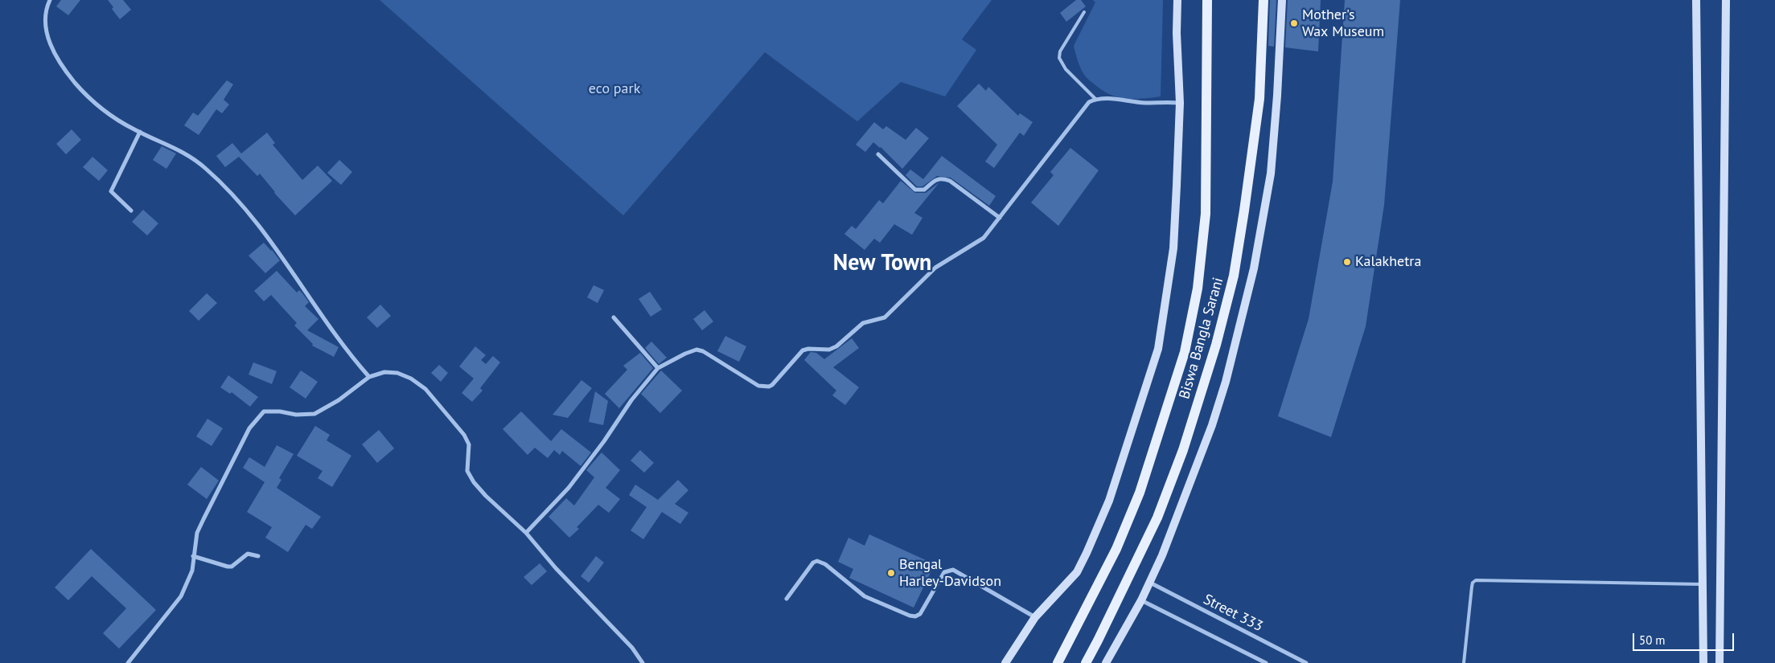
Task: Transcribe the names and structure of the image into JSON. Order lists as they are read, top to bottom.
{
  "streets": {
    "main road": ["Biswa Bangla Sarani"],
    "street": ["Street 333"]
  },
  "districts": ["New Town"],
  "parks": ["eco park"],
  "places": ["Mother's Wax Museum", "Kalakhetra", "Bengal Harley-Davidson"],
  "scale_bar": "50 m"
}
